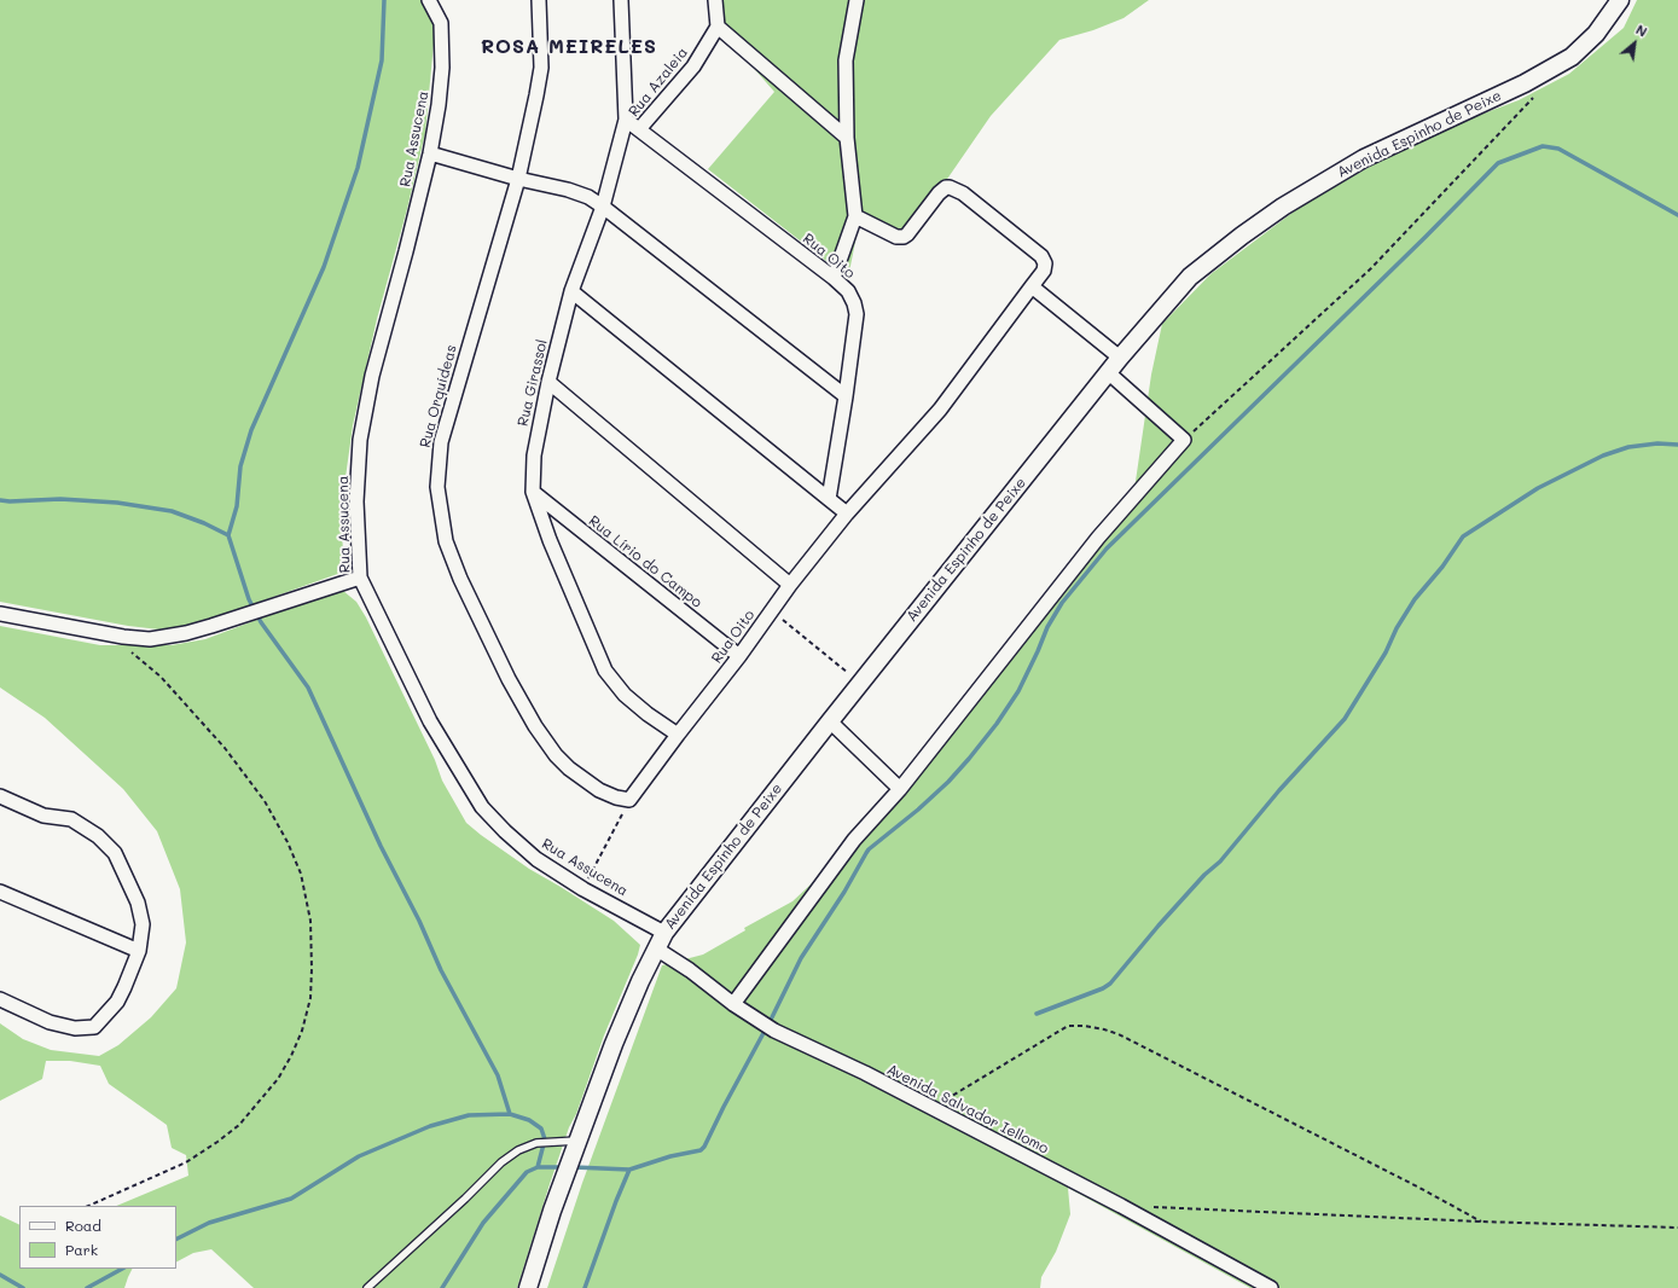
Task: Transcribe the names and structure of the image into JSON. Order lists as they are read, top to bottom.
{
  "streets": {
    "street": [
      "Rua Azaleia",
      "Avenida Espinho de Peixe",
      "Rua Assucena",
      "Rua Oito",
      "Rua Girassol",
      "Rua Orquídeas",
      "Rua Lírio do Campo",
      "Avenida Salvador Iellomo"
    ]
  },
  "crossings": [
    ["Rua Azaleia", "Rua Oito"],
    ["Avenida Espinho de Peixe", "Rua Assucena"],
    ["Avenida Espinho de Peixe", "Avenida Salvador Iellomo"],
    ["Rua Oito", "Rua Girassol"],
    ["Rua Oito", "Rua Orquídeas"],
    ["Rua Oito", "Rua Lírio do Campo"],
    ["Rua Girassol", "Rua Lírio do Campo"]
  ],
  "districts": ["ROSA MEIRELES"],
  "legend": ["Road", "Park"],
  "north": "top right"
}
